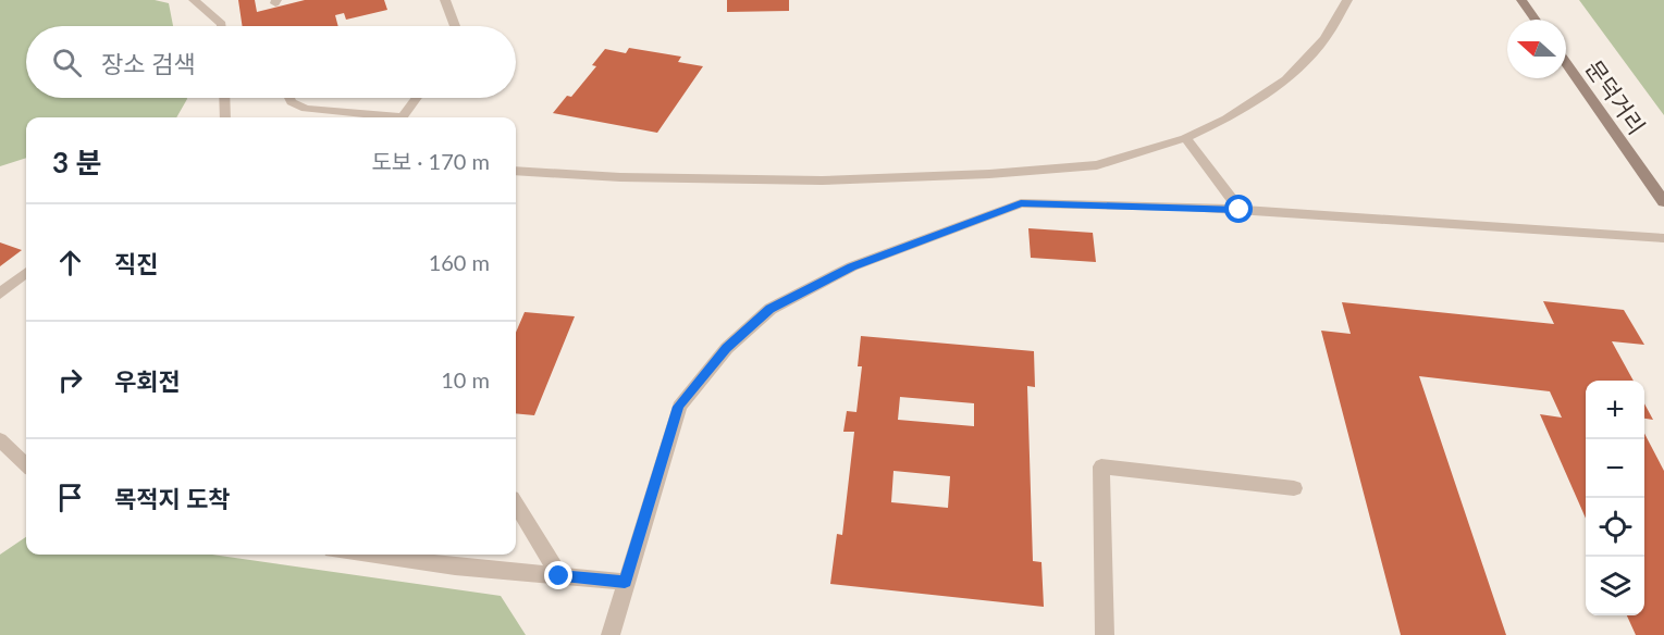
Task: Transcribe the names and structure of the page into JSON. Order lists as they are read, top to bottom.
{
  "streets": {
    "main road": ["문덕거리"]
  },
  "north": "left",
  "page": {
    "search": "장소 검색",
    "heading": ["3 분", "도보 · 170 m"],
    "list": [
      ["직진", "160 m"],
      ["우회전", "10 m"],
      "목적지 도착"
    ],
    "map_buttons": ["+", "−"]
  }
}
